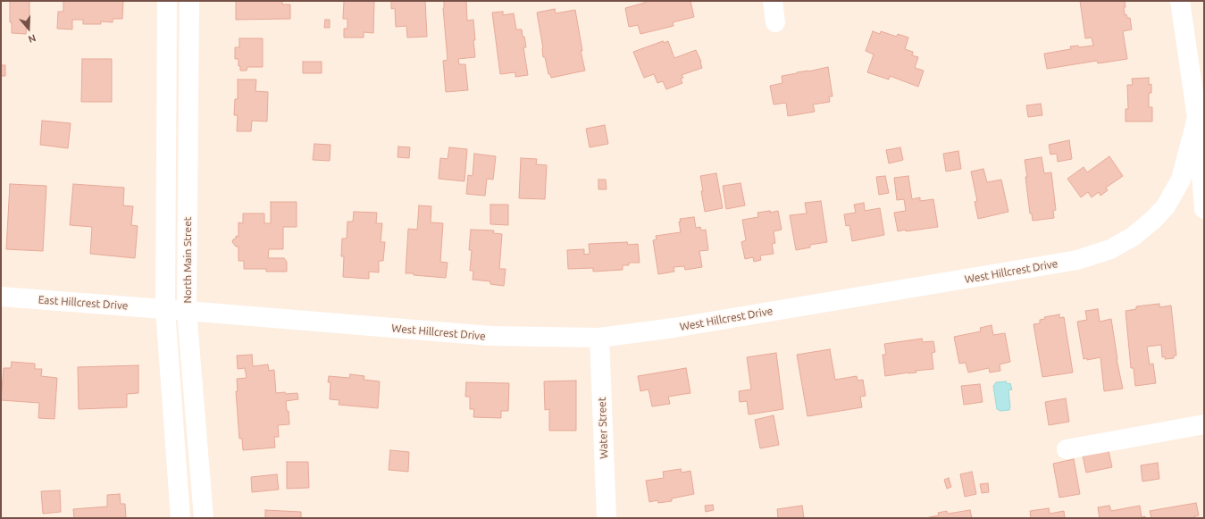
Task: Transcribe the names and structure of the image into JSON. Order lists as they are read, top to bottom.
{
  "streets": {
    "street": [
      "North Main Street",
      "West Hillcrest Drive",
      "East Hillcrest Drive",
      "Water Street"
    ]
  },
  "crossings": [
    ["North Main Street", "West Hillcrest Drive"],
    ["North Main Street", "East Hillcrest Drive"],
    ["West Hillcrest Drive", "East Hillcrest Drive"],
    ["West Hillcrest Drive", "Water Street"]
  ],
  "north": "bottom"
}
